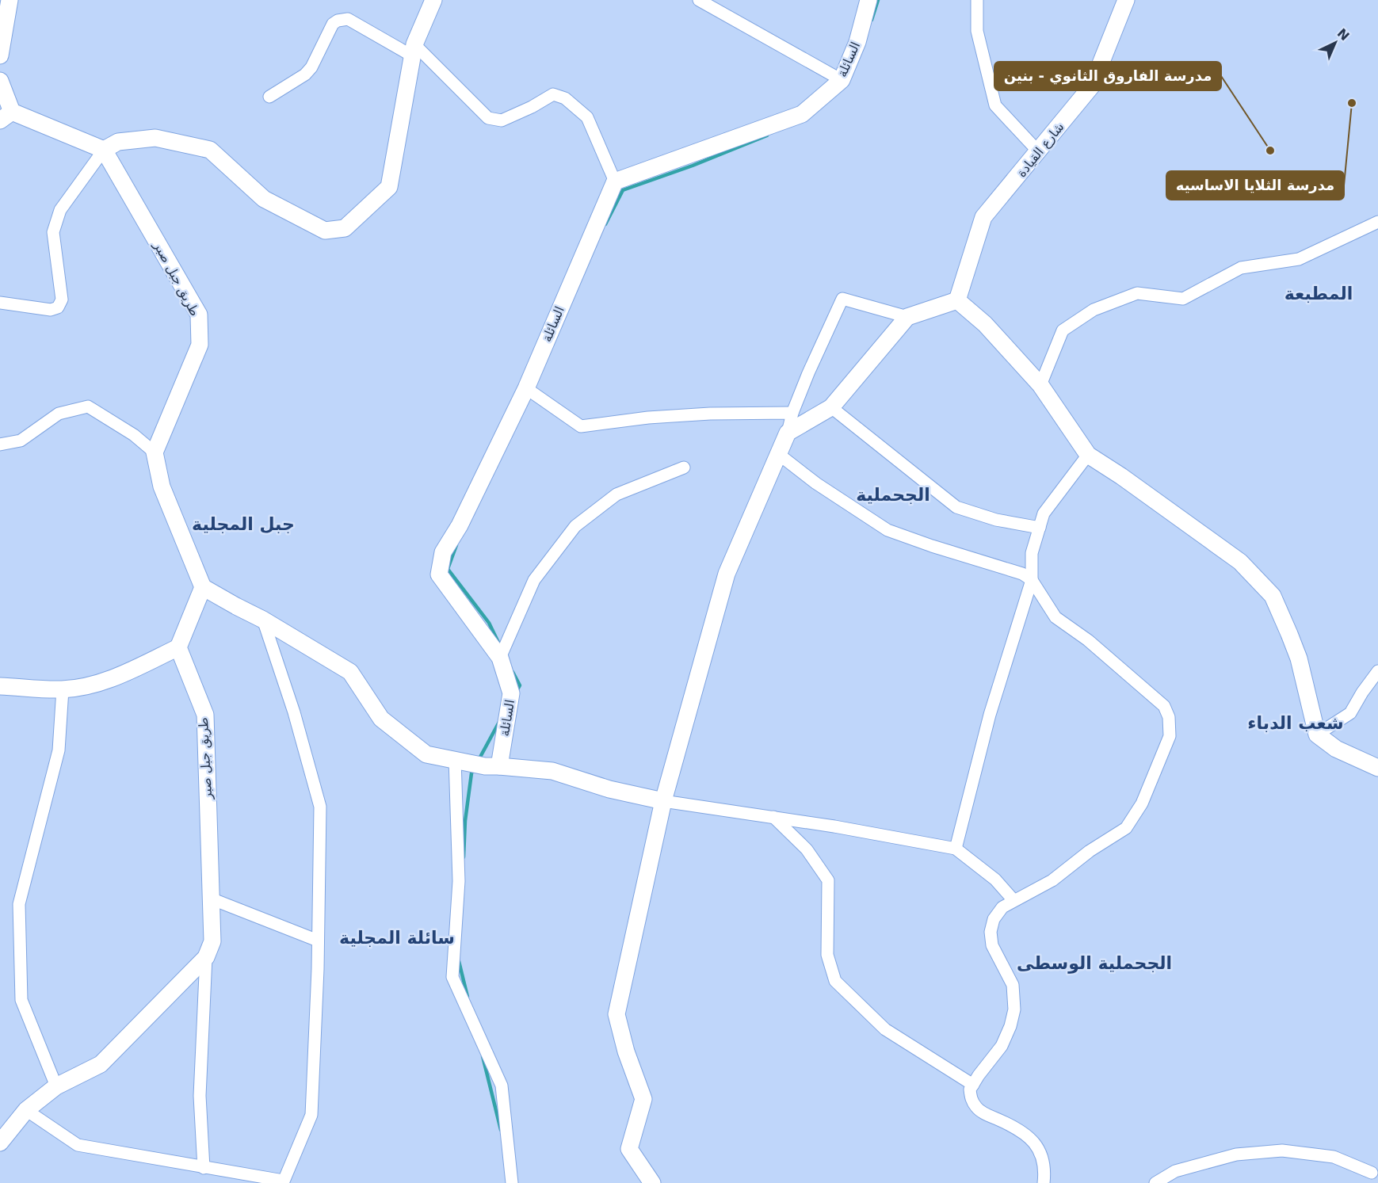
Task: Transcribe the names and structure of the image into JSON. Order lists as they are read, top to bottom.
{
  "streets": {
    "street": ["السائلة", "شارع القيادة", "طريق جبل صبر"]
  },
  "districts": [
    "المطبعة",
    "الجحملية",
    "جبل المجلية",
    "شعب الدباء",
    "سائلة المجلية",
    "الجحملية الوسطى"
  ],
  "places": ["مدرسة الثلايا الاساسيه", "مدرسة الفاروق الثانوي - بنين"],
  "north": "top right"
}
